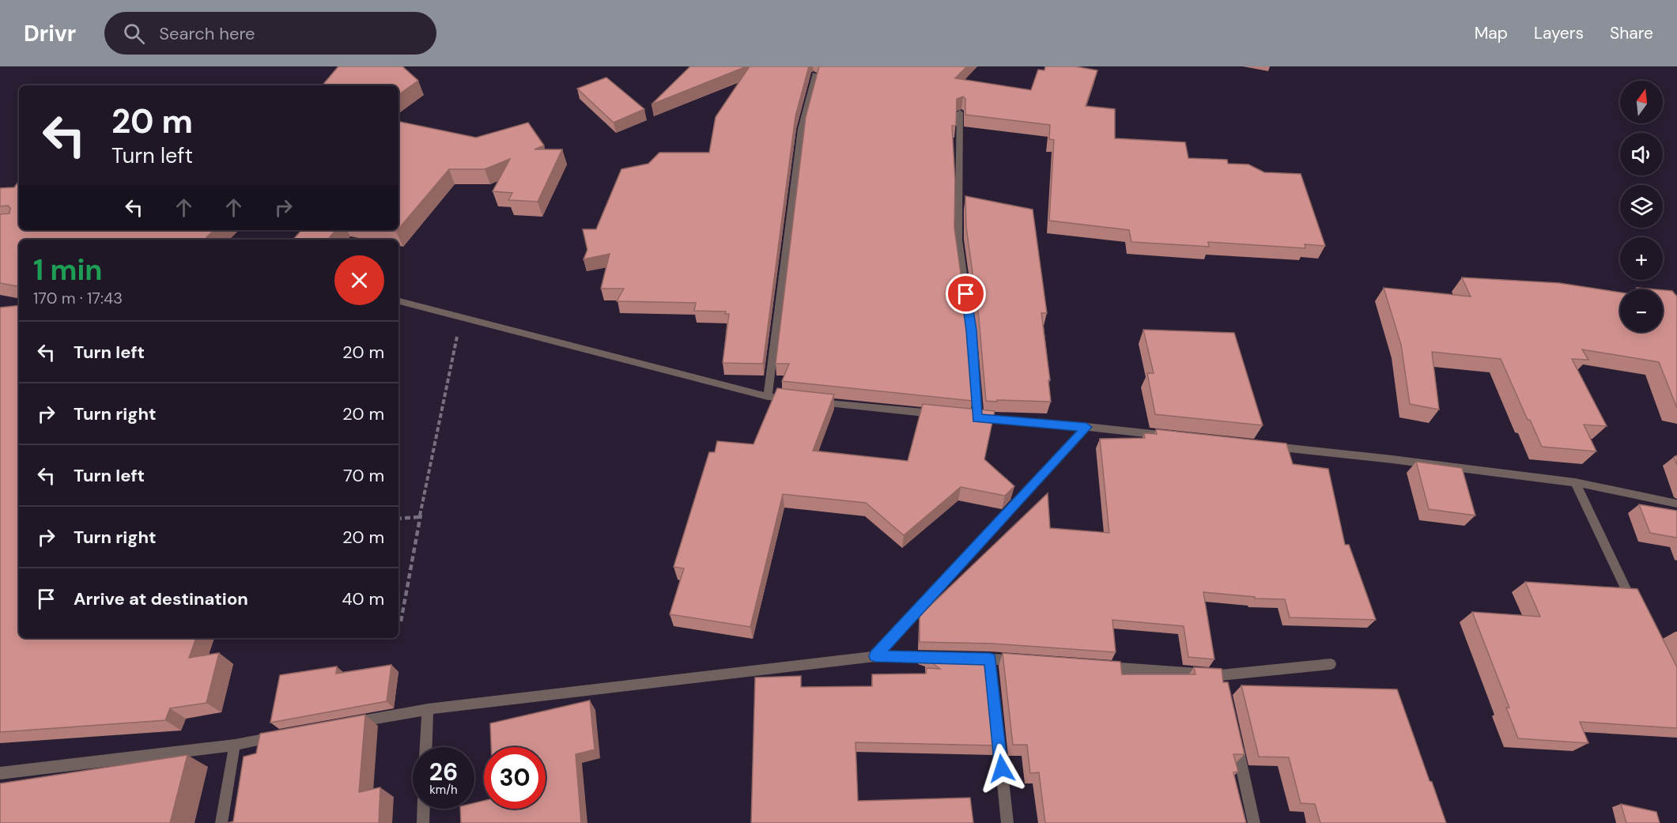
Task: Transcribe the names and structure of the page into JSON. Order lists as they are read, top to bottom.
{
  "north": "top",
  "page": {
    "header": "Drivr",
    "search": "Search here",
    "nav": ["Map", "Layers", "Share"],
    "map_buttons": ["+", "−"],
    "turn": ["20 m", "Turn left"],
    "heading": ["1 min", "170 m · 17:43"],
    "list": [
      {
        "name": "Turn left",
        "value": "20 m"
      },
      {
        "name": "Turn right",
        "value": "20 m"
      },
      {
        "name": "Turn left",
        "value": "70 m"
      },
      {
        "name": "Turn right",
        "value": "20 m"
      },
      {
        "name": "Arrive at destination",
        "value": "40 m"
      }
    ],
    "speed": "26 km/h",
    "limit": "30"
  }
}
